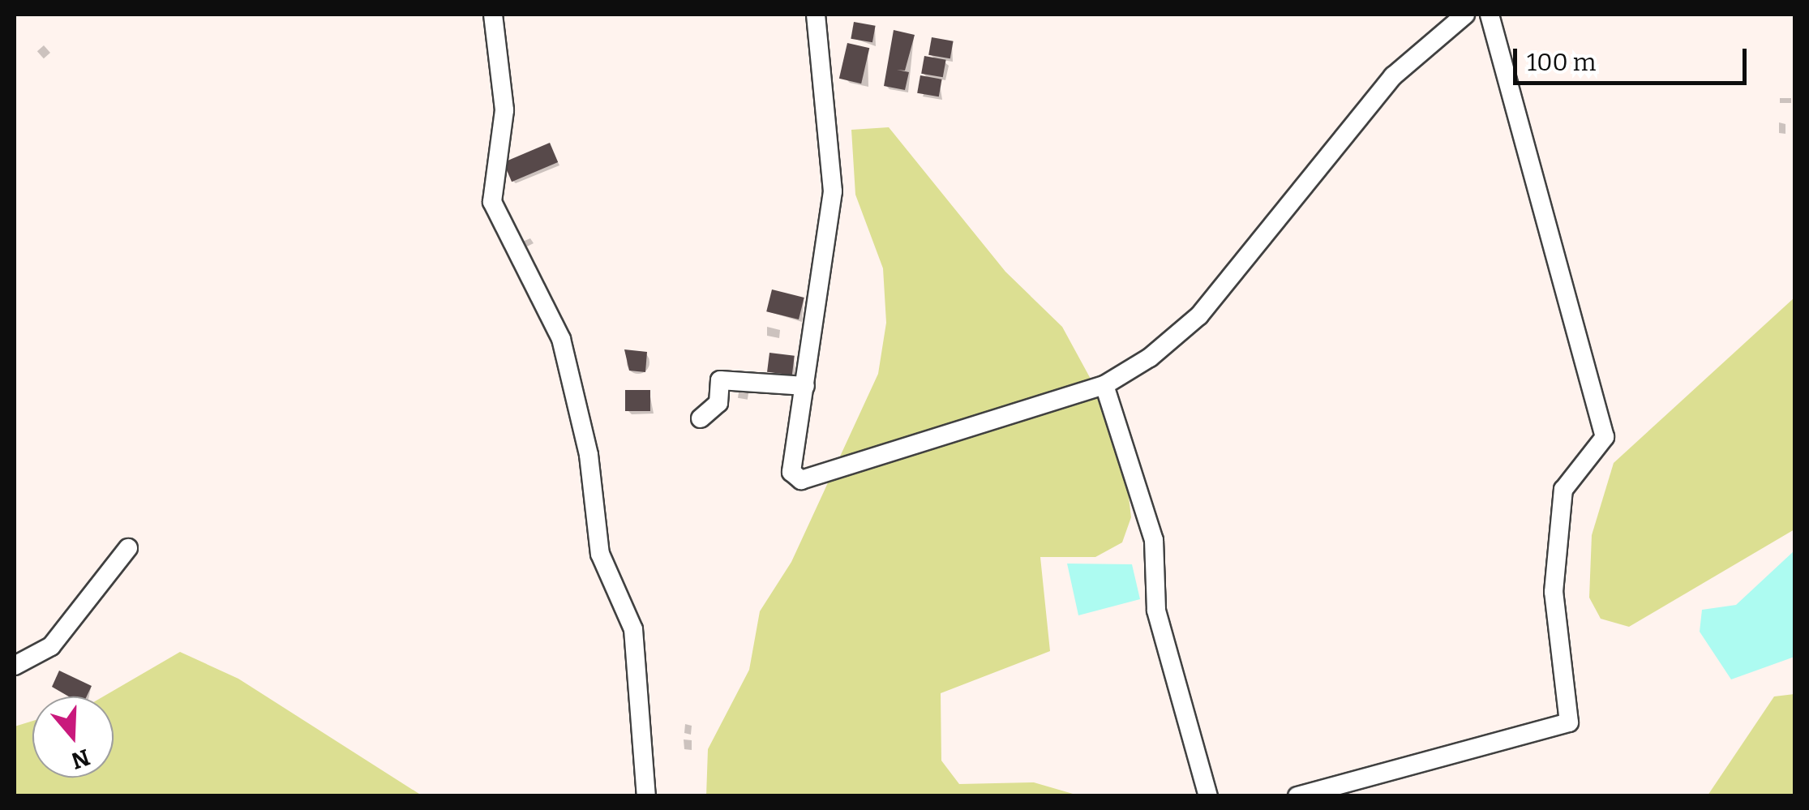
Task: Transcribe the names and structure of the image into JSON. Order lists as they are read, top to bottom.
{
  "scale_bar": "100 m",
  "north": "bottom"
}
